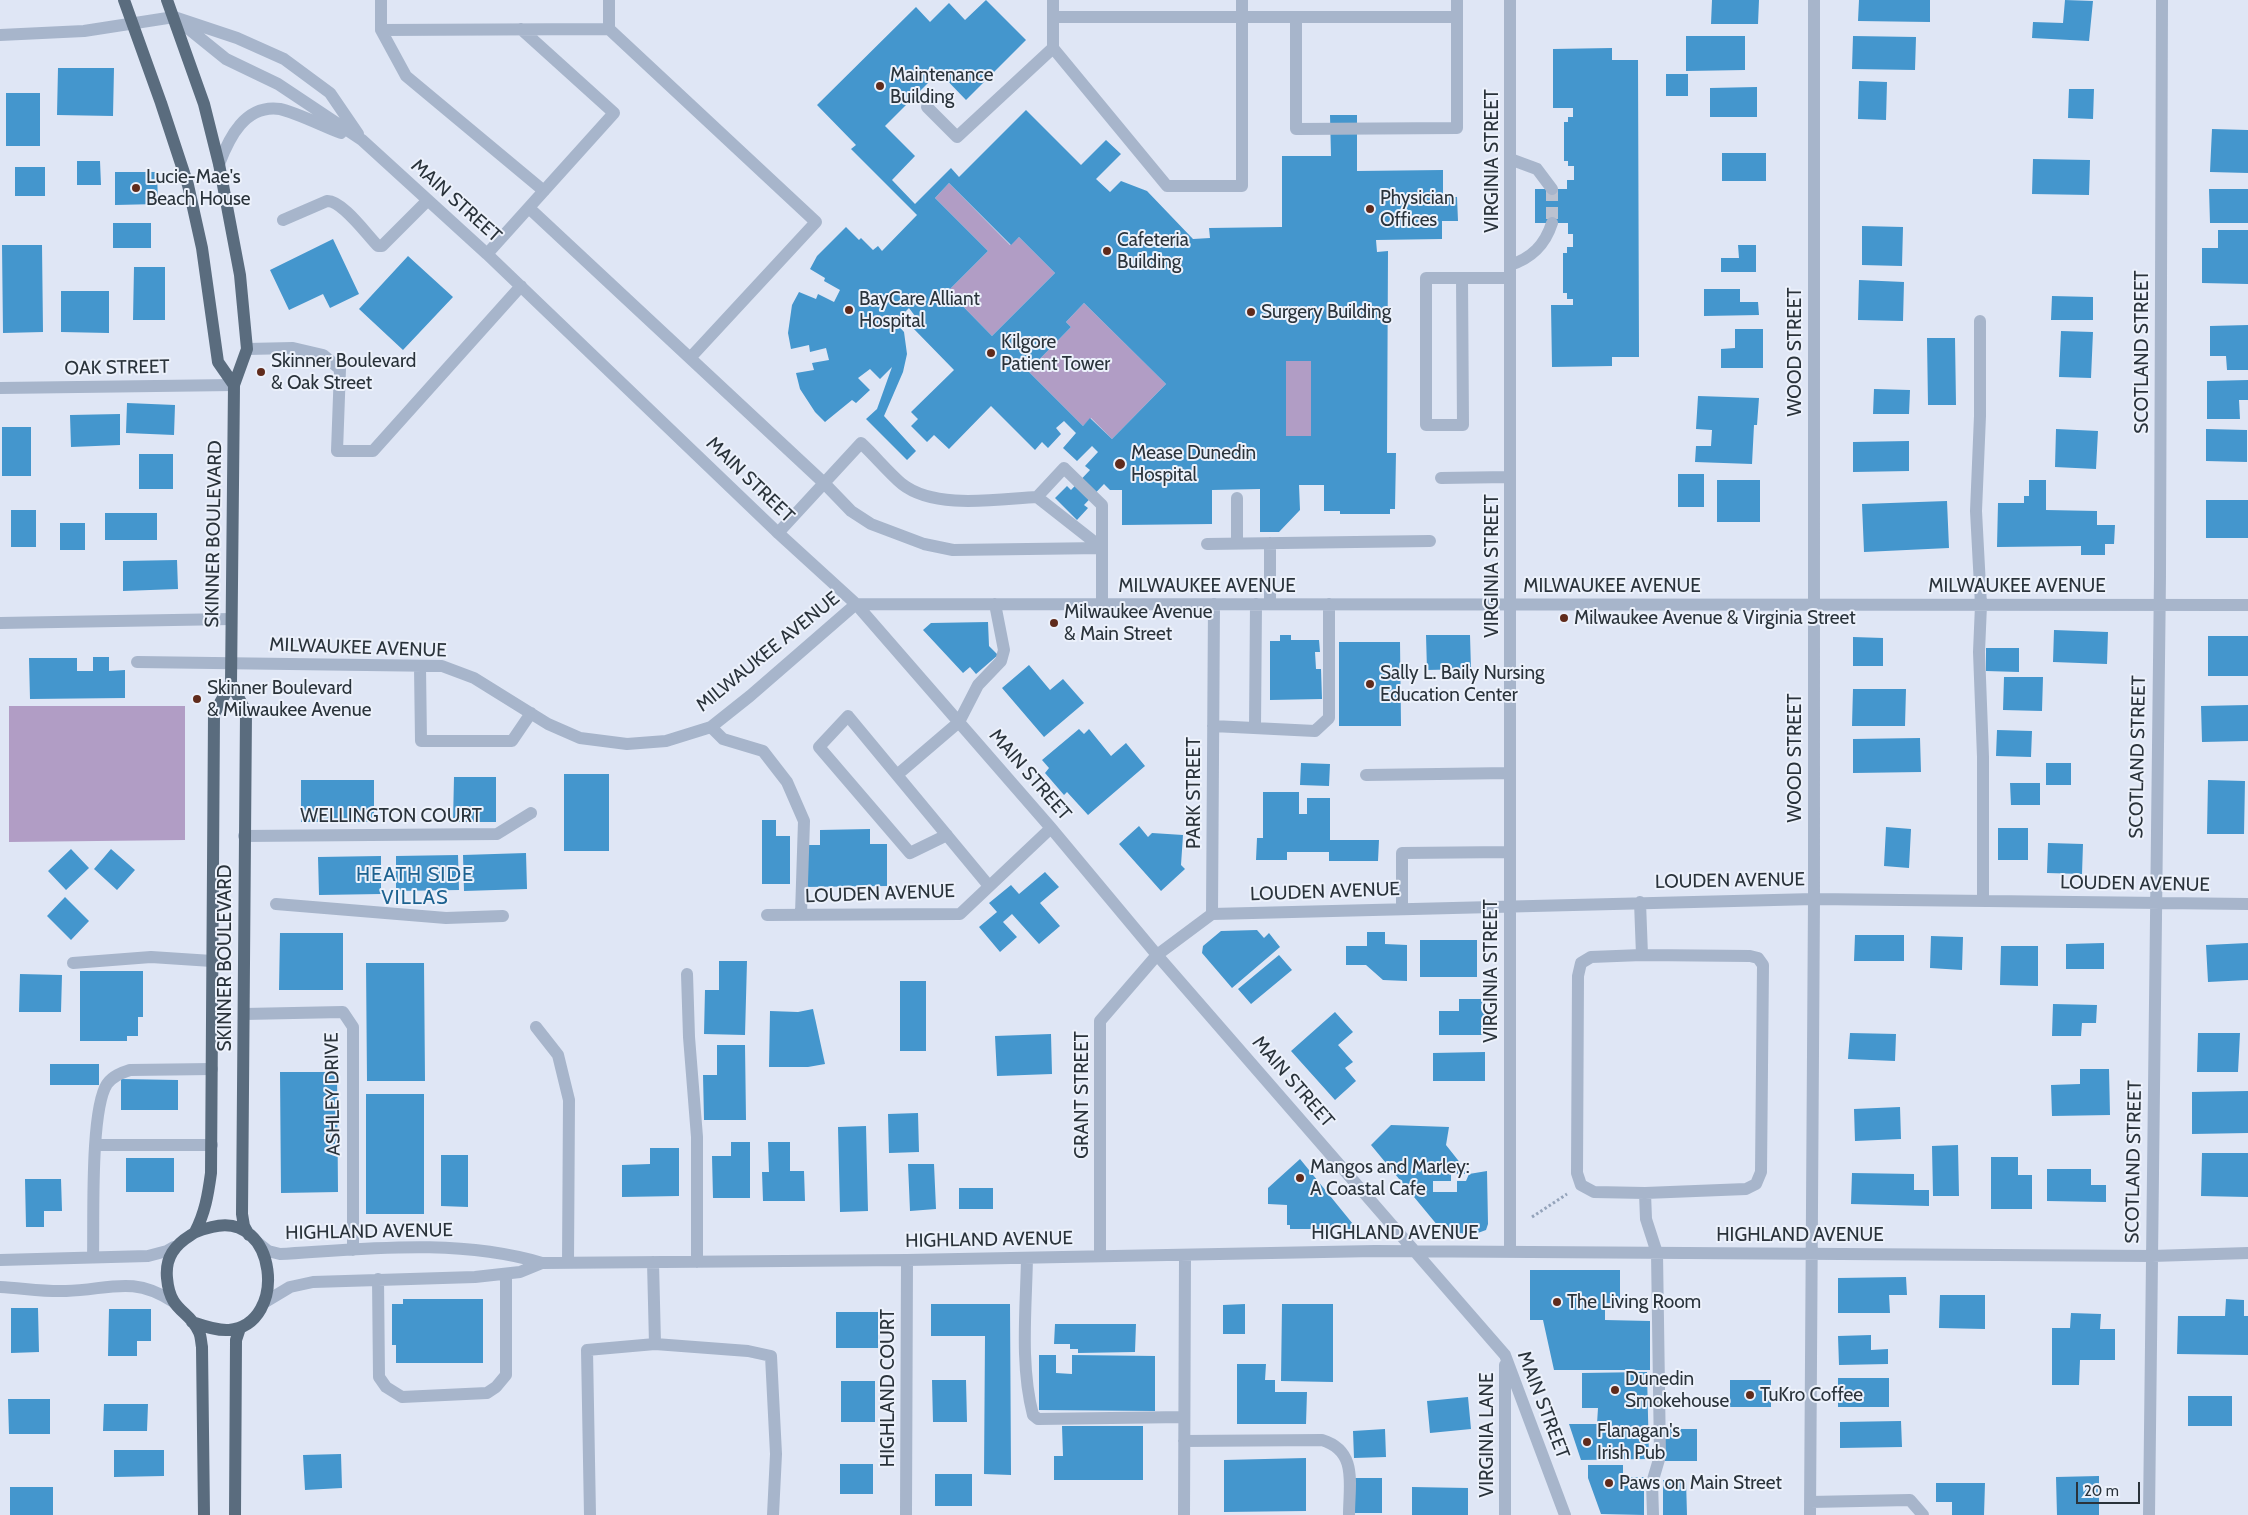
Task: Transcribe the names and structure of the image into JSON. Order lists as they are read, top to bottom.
{
  "streets": {
    "main road": ["MAIN STREET", "SKINNER BOULEVARD"],
    "street": [
      "VIRGINIA STREET",
      "WOOD STREET",
      "SCOTLAND STREET",
      "OAK STREET",
      "MILWAUKEE AVENUE",
      "PARK STREET",
      "WELLINGTON COURT",
      "LOUDEN AVENUE",
      "ASHLEY DRIVE",
      "GRANT STREET",
      "HIGHLAND AVENUE",
      "HIGHLAND COURT",
      "VIRGINIA LANE"
    ]
  },
  "crossings": [
    ["VIRGINIA STREET", "MILWAUKEE AVENUE"],
    ["VIRGINIA STREET", "LOUDEN AVENUE"],
    ["VIRGINIA STREET", "HIGHLAND AVENUE"],
    ["MAIN STREET", "SKINNER BOULEVARD"],
    ["MAIN STREET", "MILWAUKEE AVENUE"],
    ["MAIN STREET", "LOUDEN AVENUE"],
    ["MAIN STREET", "GRANT STREET"],
    ["MAIN STREET", "HIGHLAND AVENUE"],
    ["MAIN STREET", "VIRGINIA LANE"],
    ["WOOD STREET", "MILWAUKEE AVENUE"],
    ["WOOD STREET", "LOUDEN AVENUE"],
    ["WOOD STREET", "HIGHLAND AVENUE"],
    ["SCOTLAND STREET", "MILWAUKEE AVENUE"],
    ["SCOTLAND STREET", "LOUDEN AVENUE"],
    ["SCOTLAND STREET", "HIGHLAND AVENUE"],
    ["OAK STREET", "SKINNER BOULEVARD"],
    ["SKINNER BOULEVARD", "MILWAUKEE AVENUE"],
    ["SKINNER BOULEVARD", "WELLINGTON COURT"],
    ["SKINNER BOULEVARD", "ASHLEY DRIVE"],
    ["SKINNER BOULEVARD", "HIGHLAND AVENUE"],
    ["MILWAUKEE AVENUE", "PARK STREET"],
    ["PARK STREET", "LOUDEN AVENUE"],
    ["ASHLEY DRIVE", "HIGHLAND AVENUE"],
    ["GRANT STREET", "HIGHLAND AVENUE"],
    ["HIGHLAND AVENUE", "HIGHLAND COURT"]
  ],
  "districts": ["HEATH SIDE VILLAS"],
  "places": [
    "Maintenance Building",
    "Lucie-Mae's Beach House",
    "Physician Offices",
    "Cafeteria Building",
    "BayCare Alliant Hospital",
    "Surgery Building",
    "Kilgore Patient Tower",
    "Skinner Boulevard & Oak Street",
    "Mease Dunedin Hospital",
    "Milwaukee Avenue & Virginia Street",
    "Milwaukee Avenue & Main Street",
    "Sally L. Baily Nursing Education Center",
    "Skinner Boulevard & Milwaukee Avenue",
    "Mangos and Marley: A Coastal Cafe",
    "The Living Room",
    "Dunedin Smokehouse",
    "TuKro Coffee",
    "Flanagan's Irish Pub",
    "Paws on Main Street"
  ],
  "scale_bar": "20 m"
}
